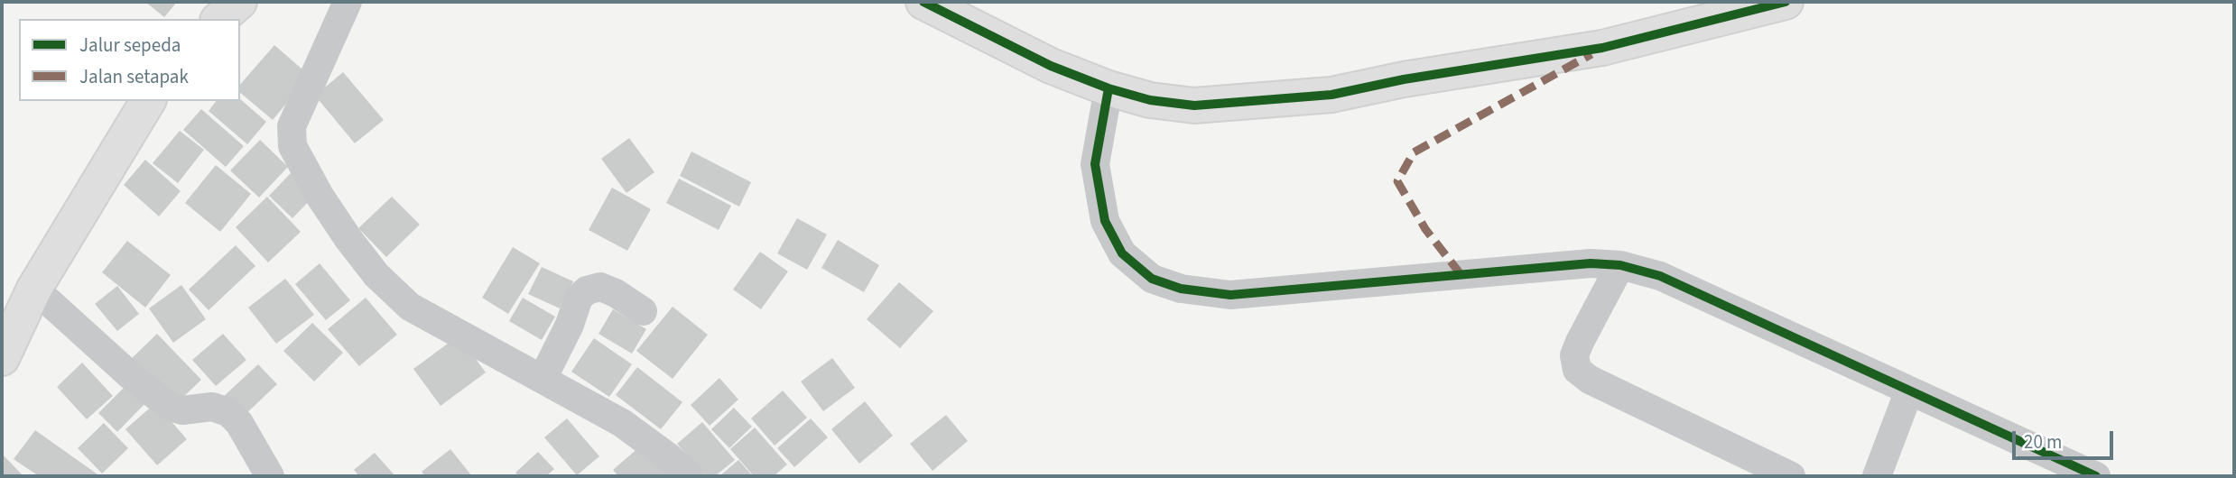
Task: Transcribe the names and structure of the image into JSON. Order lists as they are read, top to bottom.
{
  "legend": ["Jalur sepeda", "Jalan setapak"],
  "scale_bar": "20 m"
}
